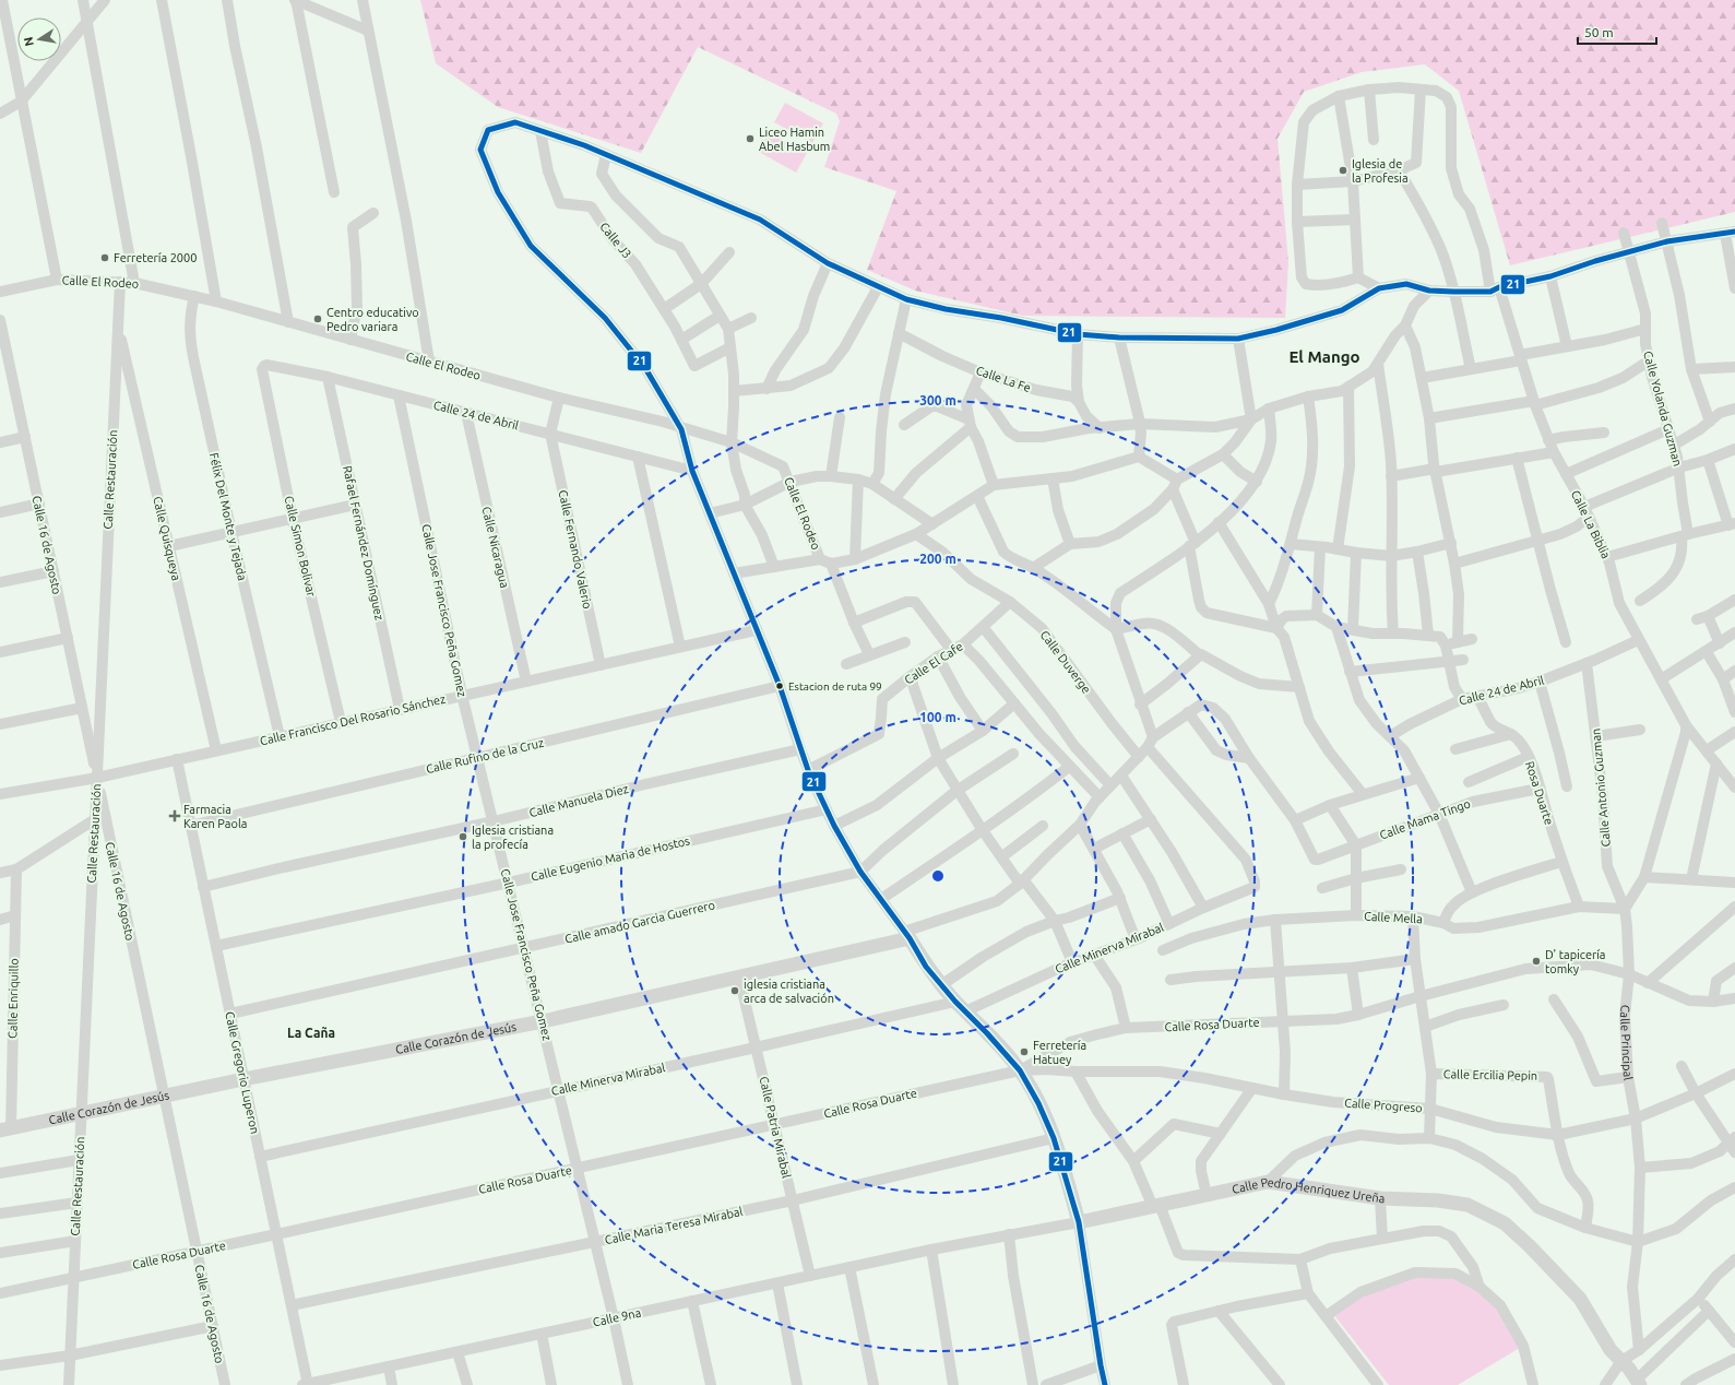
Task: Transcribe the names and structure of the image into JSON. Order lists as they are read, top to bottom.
{
  "streets": {
    "street": [
      "Calle J3",
      "Calle El Rodeo",
      "Calle La Fe",
      "Calle Yolanda Guzman",
      "Calle 24 de Abril",
      "Calle Restauración",
      "Félix Del Monte y Tejada",
      "Calle La Biblia",
      "Calle Quisqueya",
      "Rafael Fernández Domínguez",
      "Calle 16 de Agosto",
      "Calle Simon Bolivar",
      "Calle Nicaragua",
      "Calle Fernando Valerio",
      "Calle Jose Francisco Peña Gomez",
      "Calle Duverge",
      "Calle El Cafe",
      "Calle Francisco Del Rosario Sánchez",
      "Calle Rufino de la Cruz",
      "Calle Antonio Guzman",
      "Rosa Duarte",
      "Calle Manuela Diez",
      "Calle Mama Tingo",
      "Calle Eugenio Maria de Hostos",
      "Calle Mella",
      "Calle amado Garcia Guerrero",
      "Calle Minerva Mirabal",
      "Calle Enriquillo",
      "Calle Rosa Duarte",
      "Calle Corazón de Jesús",
      "Calle Principal",
      "Calle Gregorio Luperon",
      "Calle Ercilia Pepin",
      "Calle Progreso",
      "Calle Patria Mirabal",
      "Calle Pedro Henriquez Ureña",
      "Calle Maria Teresa Mirabal",
      "Calle 9na"
    ]
  },
  "crossings": [
    ["Calle El Rodeo", "Calle Restauración"],
    ["Calle El Rodeo", "Félix Del Monte y Tejada"],
    ["Calle 24 de Abril", "Calle La Biblia"],
    ["Calle 24 de Abril", "Rafael Fernández Domínguez"],
    ["Calle 24 de Abril", "Calle Simon Bolivar"],
    ["Calle 24 de Abril", "Calle Nicaragua"],
    ["Calle 24 de Abril", "Calle Fernando Valerio"],
    ["Calle 24 de Abril", "Calle Jose Francisco Peña Gomez"],
    ["Calle 24 de Abril", "Calle Antonio Guzman"],
    ["Calle 24 de Abril", "Rosa Duarte"],
    ["Calle Restauración", "Calle Quisqueya"],
    ["Calle Restauración", "Calle 16 de Agosto"],
    ["Calle Restauración", "Calle Francisco Del Rosario Sánchez"],
    ["Calle Restauración", "Calle Rosa Duarte"],
    ["Calle Restauración", "Calle Corazón de Jesús"],
    ["Félix Del Monte y Tejada", "Calle Francisco Del Rosario Sánchez"],
    ["Calle Quisqueya", "Calle Francisco Del Rosario Sánchez"],
    ["Rafael Fernández Domínguez", "Calle Francisco Del Rosario Sánchez"],
    ["Calle 16 de Agosto", "Calle Francisco Del Rosario Sánchez"],
    ["Calle 16 de Agosto", "Calle Rosa Duarte"],
    ["Calle 16 de Agosto", "Calle Corazón de Jesús"],
    ["Calle Simon Bolivar", "Calle Francisco Del Rosario Sánchez"],
    ["Calle Nicaragua", "Calle Francisco Del Rosario Sánchez"],
    ["Calle Fernando Valerio", "Calle Francisco Del Rosario Sánchez"],
    ["Calle Jose Francisco Peña Gomez", "Calle Francisco Del Rosario Sánchez"],
    ["Calle Jose Francisco Peña Gomez", "Calle Rufino de la Cruz"],
    ["Calle Jose Francisco Peña Gomez", "Calle Manuela Diez"],
    ["Calle Jose Francisco Peña Gomez", "Calle Eugenio Maria de Hostos"],
    ["Calle Jose Francisco Peña Gomez", "Calle amado Garcia Guerrero"],
    ["Calle Jose Francisco Peña Gomez", "Calle Minerva Mirabal"],
    ["Calle Jose Francisco Peña Gomez", "Calle Rosa Duarte"],
    ["Calle Jose Francisco Peña Gomez", "Calle Corazón de Jesús"],
    ["Calle Jose Francisco Peña Gomez", "Calle Maria Teresa Mirabal"],
    ["Calle Jose Francisco Peña Gomez", "Calle 9na"],
    ["Calle Duverge", "Calle El Cafe"],
    ["Calle Francisco Del Rosario Sánchez", "Calle Gregorio Luperon"],
    ["Calle Rufino de la Cruz", "Calle Gregorio Luperon"],
    ["Calle Antonio Guzman", "Calle Mella"],
    ["Calle Antonio Guzman", "Calle Principal"],
    ["Rosa Duarte", "Calle Mama Tingo"],
    ["Rosa Duarte", "Calle Mella"],
    ["Calle Manuela Diez", "Calle Gregorio Luperon"],
    ["Calle Eugenio Maria de Hostos", "Calle Gregorio Luperon"],
    ["Calle Mella", "Calle Principal"],
    ["Calle amado Garcia Guerrero", "Calle Gregorio Luperon"],
    ["Calle Minerva Mirabal", "Calle Gregorio Luperon"],
    ["Calle Minerva Mirabal", "Calle Patria Mirabal"],
    ["Calle Enriquillo", "Calle Corazón de Jesús"],
    ["Calle Rosa Duarte", "Calle Principal"],
    ["Calle Rosa Duarte", "Calle Gregorio Luperon"],
    ["Calle Rosa Duarte", "Calle Progreso"],
    ["Calle Rosa Duarte", "Calle Patria Mirabal"],
    ["Calle Corazón de Jesús", "Calle Gregorio Luperon"],
    ["Calle Corazón de Jesús", "Calle Patria Mirabal"],
    ["Calle Principal", "Calle Progreso"],
    ["Calle Gregorio Luperon", "Calle Maria Teresa Mirabal"],
    ["Calle Gregorio Luperon", "Calle 9na"],
    ["Calle Ercilia Pepin", "Calle Progreso"],
    ["Calle Patria Mirabal", "Calle Maria Teresa Mirabal"],
    ["Calle Patria Mirabal", "Calle 9na"],
    ["Calle Pedro Henriquez Ureña", "Calle 9na"]
  ],
  "districts": ["El Mango", "La Caña"],
  "places": {
    "other": [
      "Liceo Hamin Abel Hasbum",
      "Iglesia de la Profesia",
      "Ferretería 2000",
      "Centro educativo Pedro variara",
      "Estacion de ruta 99",
      "Iglesia cristiana la profecía",
      "D' tapicería tomky",
      "iglesia cristiana arca de salvación",
      "Ferretería Hatuey"
    ],
    "health": ["Farmacia Karen Paola"]
  },
  "lines": ["transit line 21"],
  "scale_bar": "50 m",
  "north": "left",
  "rings": ["300 m", "200 m", "100 m"]
}
